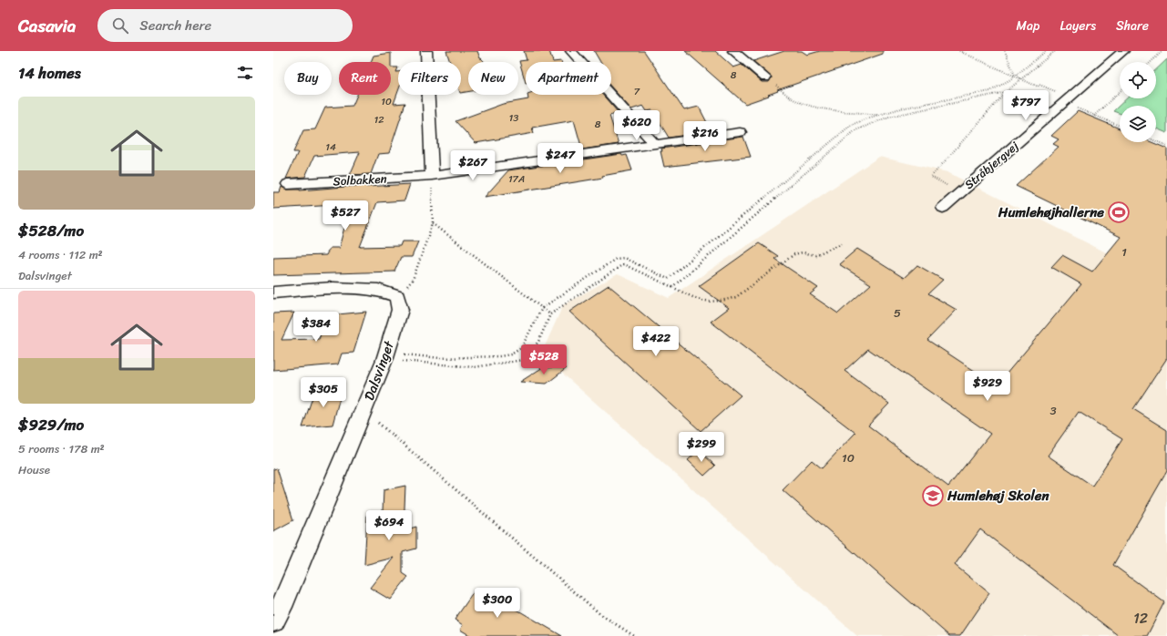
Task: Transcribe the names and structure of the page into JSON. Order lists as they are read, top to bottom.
{
  "streets": {
    "street": ["Stråbjergvej", "Solbakken", "Dalsvinget"]
  },
  "places": {
    "sports": ["Humlehøjhallerne"],
    "school or university": ["Humlehøj Skolen"]
  },
  "house_numbers": [
    "8",
    "7",
    "10",
    "13",
    "12",
    "8",
    "14",
    "17A",
    "1",
    "5",
    "3",
    "10",
    "12"
  ],
  "page": {
    "header": "Casavia",
    "search": "Search here",
    "nav": ["Map", "Layers", "Share"],
    "heading": "14 homes",
    "chip": [
      "Buy",
      "Rent",
      "Filters",
      "New",
      "Apartment"
    ],
    "price": [
      "$797",
      "$620",
      "$216",
      "$247",
      "$267",
      "$527",
      "$384",
      "$422",
      "$528",
      "$929",
      "$305",
      "$299",
      "$694",
      "$300"
    ],
    "list": [
      {
        "name": "$528/mo",
        "note": "4 rooms · 112 m² · Dalsvinget"
      },
      {
        "name": "$929/mo",
        "note": "5 rooms · 178 m² · House"
      }
    ]
  }
}
